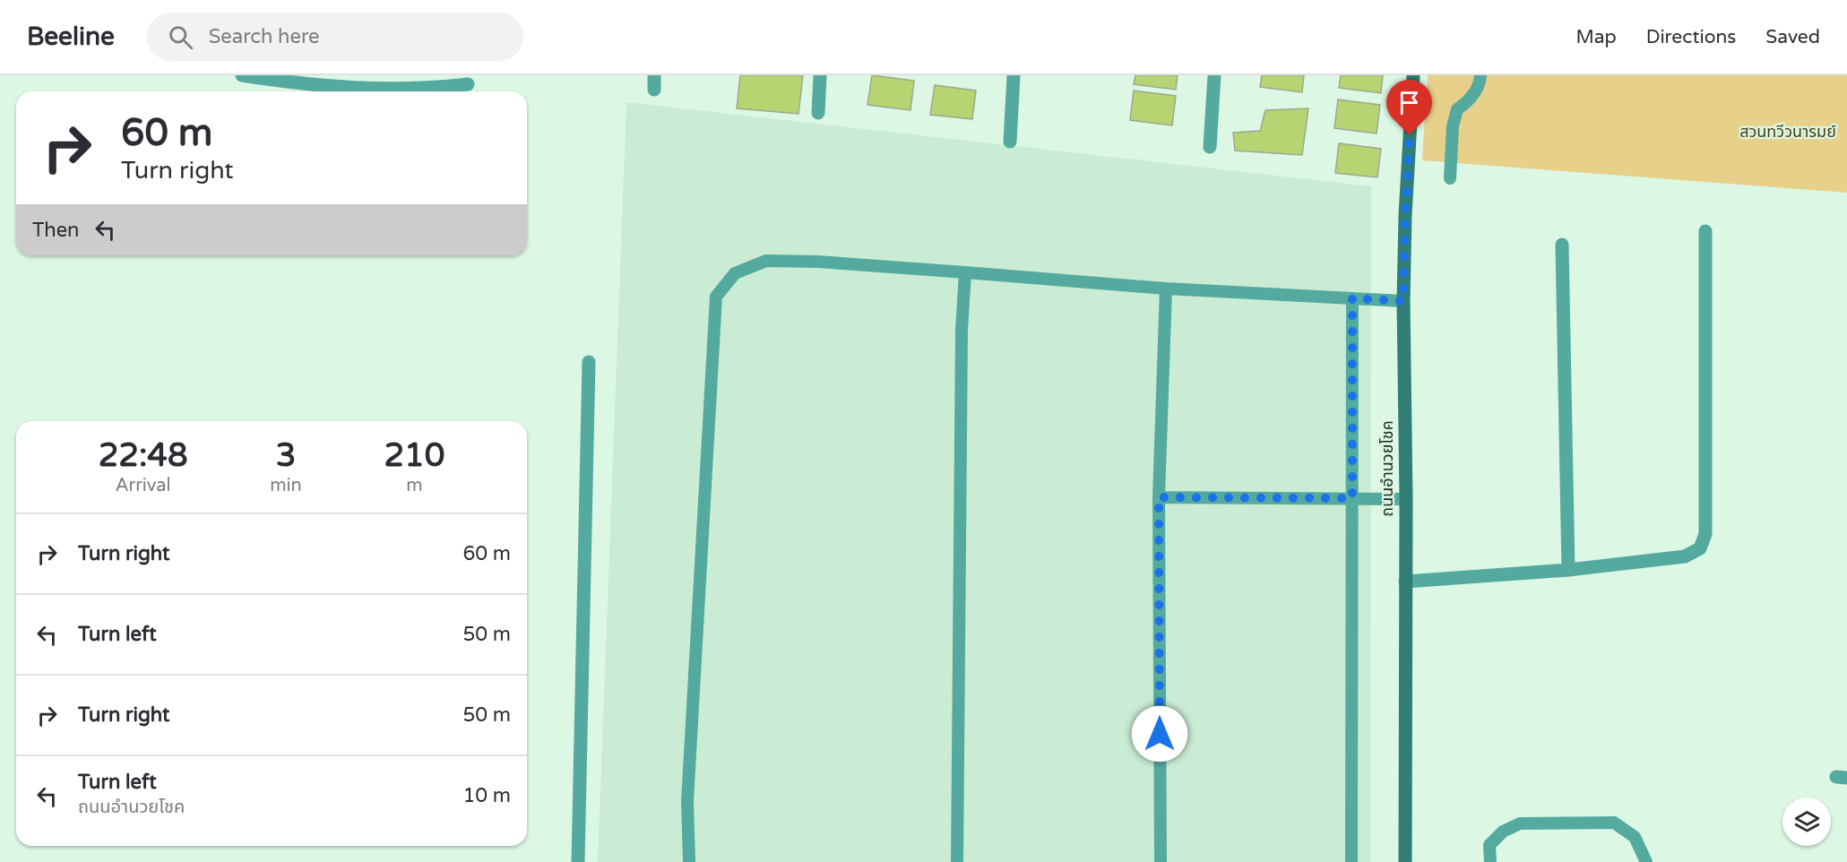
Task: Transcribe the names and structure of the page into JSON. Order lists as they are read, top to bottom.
{
  "streets": {
    "street": ["ถนนอำนวยโชค"]
  },
  "parks": ["สวนทวีวนารมย์"],
  "page": {
    "header": "Beeline",
    "search": "Search here",
    "nav": ["Map", "Directions", "Saved"],
    "turn": ["60 m", "Turn right"],
    "then": "Then",
    "eta": [
      "22:48",
      "Arrival",
      "3",
      "min",
      "210",
      "m"
    ],
    "list": [
      {
        "name": "Turn right",
        "value": "60 m"
      },
      {
        "name": "Turn left",
        "value": "50 m"
      },
      {
        "name": "Turn right",
        "value": "50 m"
      },
      {
        "name": "Turn left",
        "note": "ถนนอำนวยโชค",
        "value": "10 m"
      }
    ]
  }
}
